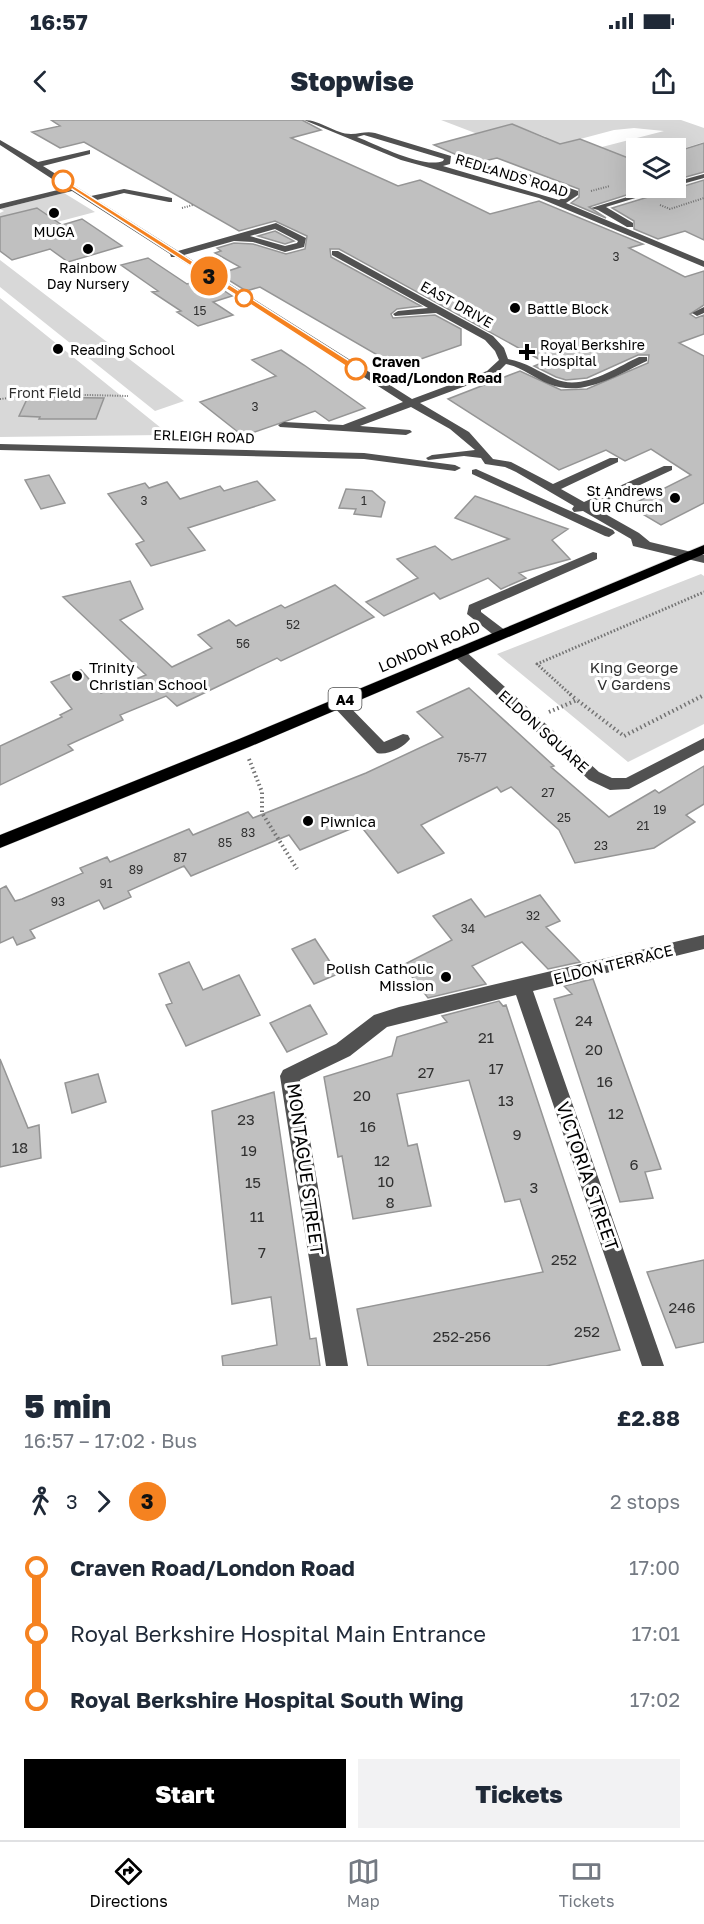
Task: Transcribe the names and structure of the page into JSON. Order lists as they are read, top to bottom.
{
  "streets": {
    "main road": ["LONDON ROAD", "A4"],
    "street": [
      "REDLANDS ROAD",
      "EAST DRIVE",
      "ERLEIGH ROAD",
      "ELDON SQUARE",
      "ELDON TERRACE",
      "MONTAGUE STREET",
      "VICTORIA STREET"
    ]
  },
  "crossings": [
    ["LONDON ROAD", "ELDON SQUARE"],
    ["ELDON TERRACE", "MONTAGUE STREET"],
    ["ELDON TERRACE", "VICTORIA STREET"],
    ["MONTAGUE STREET", "VICTORIA STREET"]
  ],
  "parks": ["Front Field", "King George V Gardens"],
  "places": {
    "other": [
      "MUGA",
      "Rainbow Day Nursery",
      "Battle Block",
      "Reading School",
      "Craven Road/London Road",
      "St Andrews UR Church",
      "Trinity Christian School",
      "Piwnica",
      "Polish Catholic Mission"
    ],
    "health": ["Royal Berkshire Hospital"]
  },
  "lines": ["bus line 3"],
  "house_numbers": [
    "3",
    "15",
    "3",
    "3",
    "1",
    "52",
    "56",
    "75-77",
    "27",
    "19",
    "25",
    "21",
    "83",
    "85",
    "23",
    "87",
    "89",
    "91",
    "93",
    "32",
    "34",
    "24",
    "21",
    "20",
    "17",
    "27",
    "16",
    "20",
    "13",
    "12",
    "23",
    "16",
    "9",
    "18",
    "19",
    "12",
    "6",
    "10",
    "15",
    "3",
    "8",
    "11",
    "7",
    "252",
    "246",
    "252",
    "252-256"
  ],
  "page": {
    "status": "16:57",
    "header": "Stopwise",
    "on_map": "3",
    "heading": ["5 min", "16:57 – 17:02 · Bus", "£2.88"],
    "legs": ["3", "3", "2 stops"],
    "list": [
      {
        "name": "Craven Road/London Road",
        "value": "17:00"
      },
      {
        "name": "Royal Berkshire Hospital Main Entrance",
        "value": "17:01"
      },
      {
        "name": "Royal Berkshire Hospital South Wing",
        "value": "17:02"
      }
    ],
    "buttons": ["Start", "Tickets"],
    "tabs": ["Directions", "Map", "Tickets"]
  }
}
